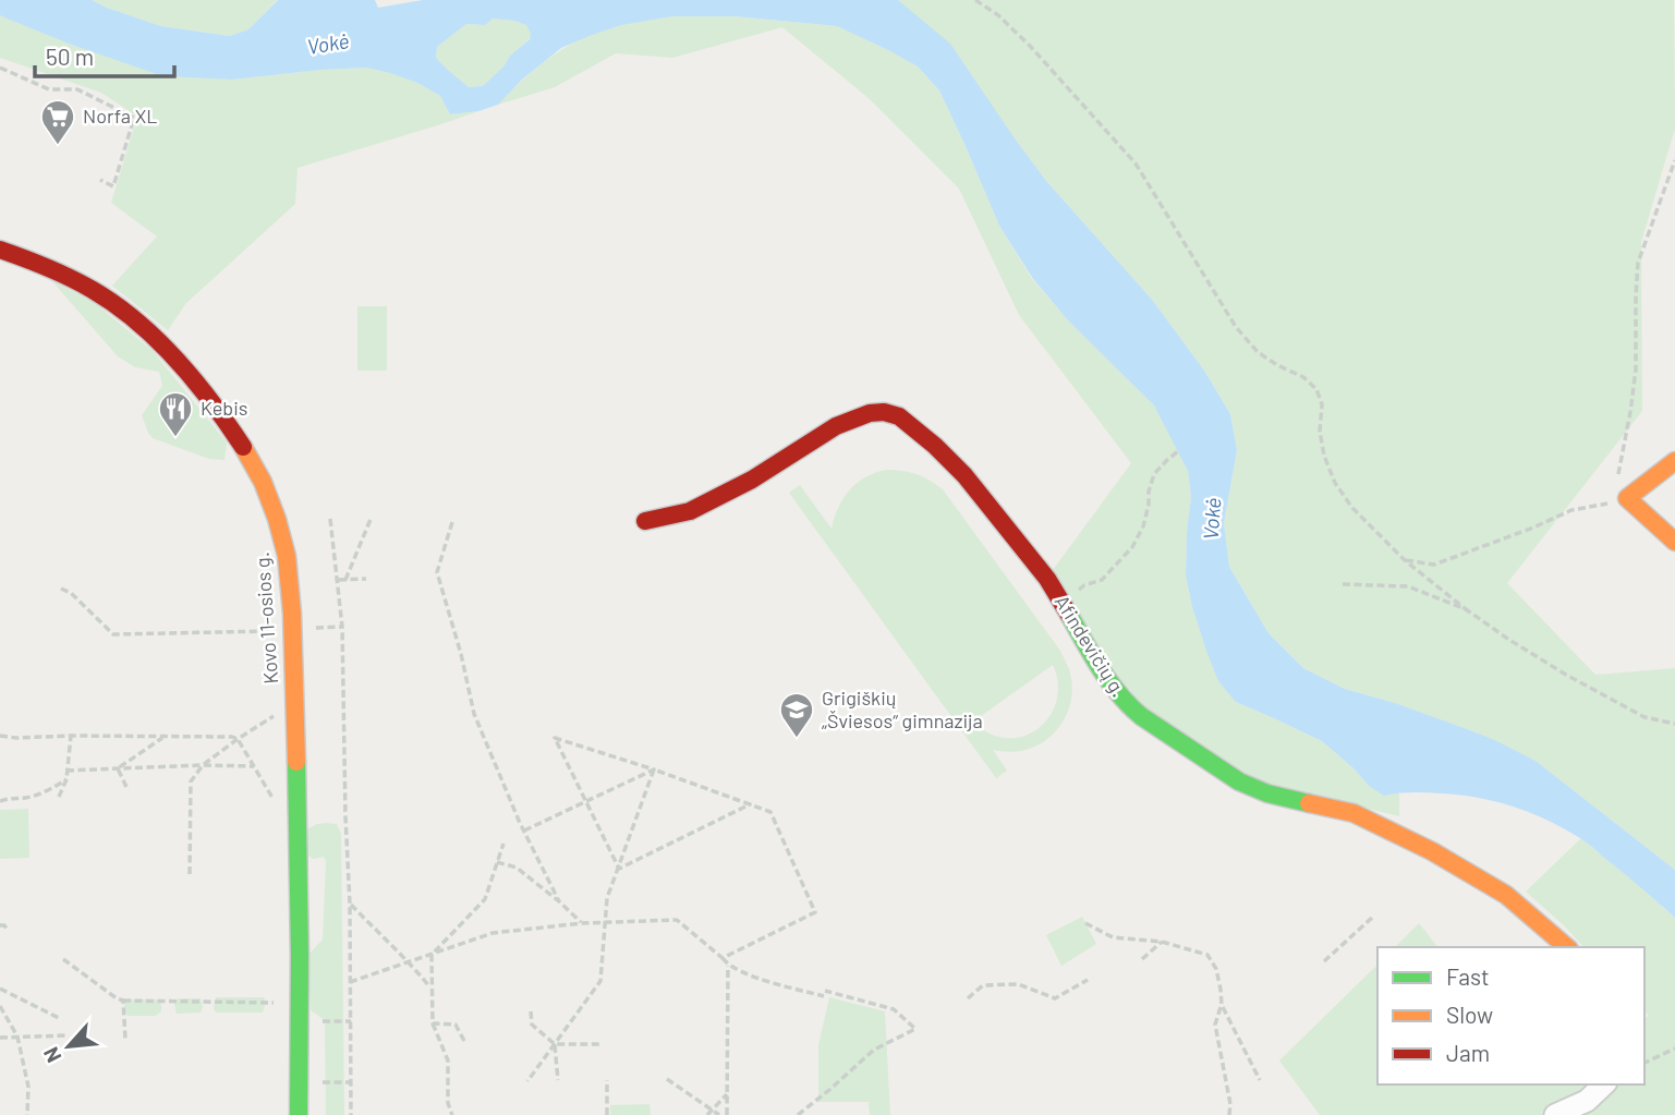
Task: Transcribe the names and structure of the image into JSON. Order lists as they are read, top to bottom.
{
  "streets": {
    "street": ["Kovo 11-osios g.", "Afindevičių g."]
  },
  "water": ["Vokė"],
  "places": {
    "supermarket": ["Norfa XL"],
    "restaurant": ["Kebis"],
    "school or university": ["Grigiškių „Šviesos“ gimnazija"]
  },
  "legend": ["Fast", "Slow", "Jam"],
  "scale_bar": "50 m",
  "north": "bottom left"
}
